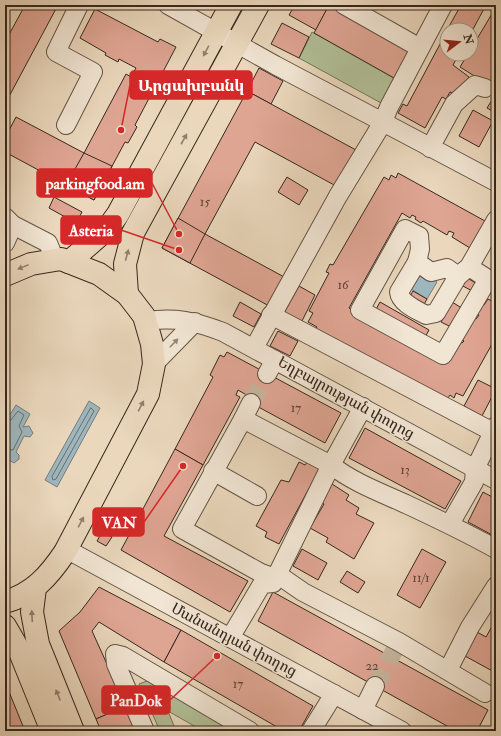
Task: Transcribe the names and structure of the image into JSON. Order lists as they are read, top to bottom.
{
  "streets": {
    "street": ["Եղբայրության փողոց", "Մանանդյան փողոց"]
  },
  "places": [
    "Արցախբանկ",
    "parkingfood.am",
    "Asteria",
    "VAN",
    "PanDok"
  ],
  "house_numbers": [
    "15",
    "16",
    "17",
    "13",
    "11/1",
    "22",
    "17"
  ],
  "north": "right"
}
